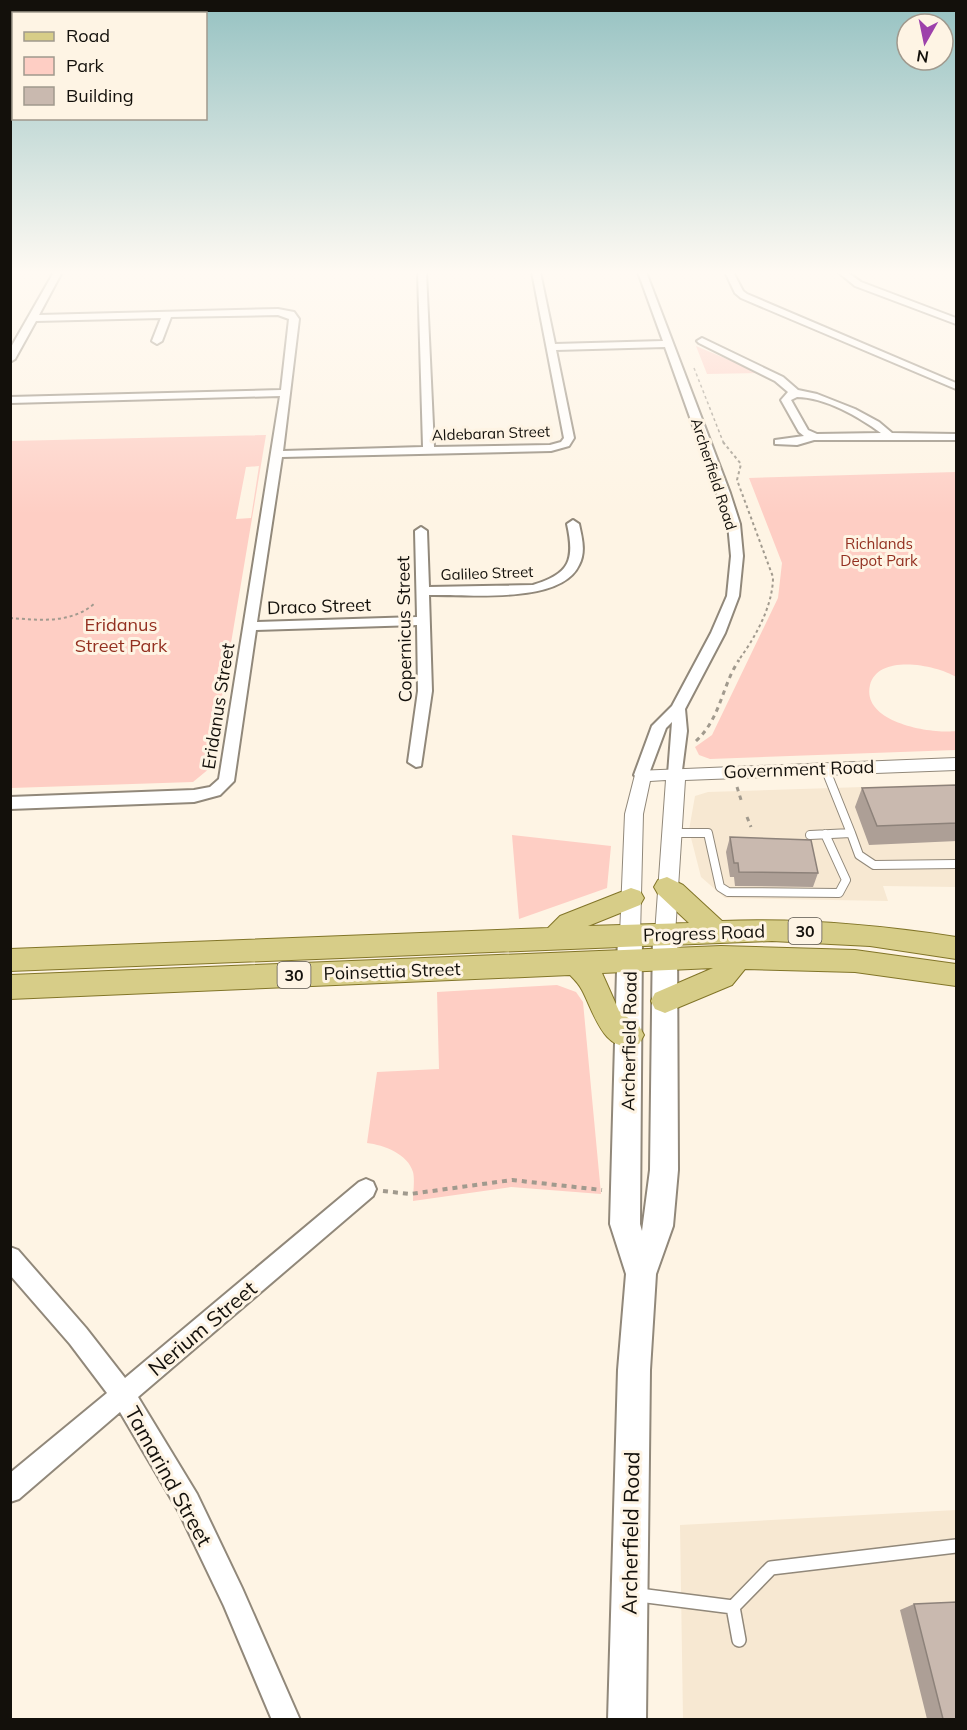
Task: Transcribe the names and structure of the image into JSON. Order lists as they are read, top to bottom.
{
  "streets": {
    "main road": [
      "Archerfield Road",
      "30",
      "Progress Road",
      "Poinsettia Street"
    ],
    "street": [
      "Aldebaran Street",
      "Galileo Street",
      "Draco Street",
      "Copernicus Street",
      "Eridanus Street",
      "Government Road",
      "Nerium Street",
      "Tamarind Street"
    ]
  },
  "crossings": [
    ["Aldebaran Street", "Eridanus Street"],
    ["Archerfield Road", "Government Road"],
    ["Archerfield Road", "Progress Road"],
    ["Archerfield Road", "Poinsettia Street"],
    ["Galileo Street", "Copernicus Street"],
    ["Draco Street", "Copernicus Street"],
    ["Draco Street", "Eridanus Street"],
    ["Progress Road", "Poinsettia Street"],
    ["Nerium Street", "Tamarind Street"]
  ],
  "parks": ["Richlands Depot Park", "Eridanus Street Park"],
  "legend": ["Road", "Park", "Building"],
  "north": "bottom"
}
